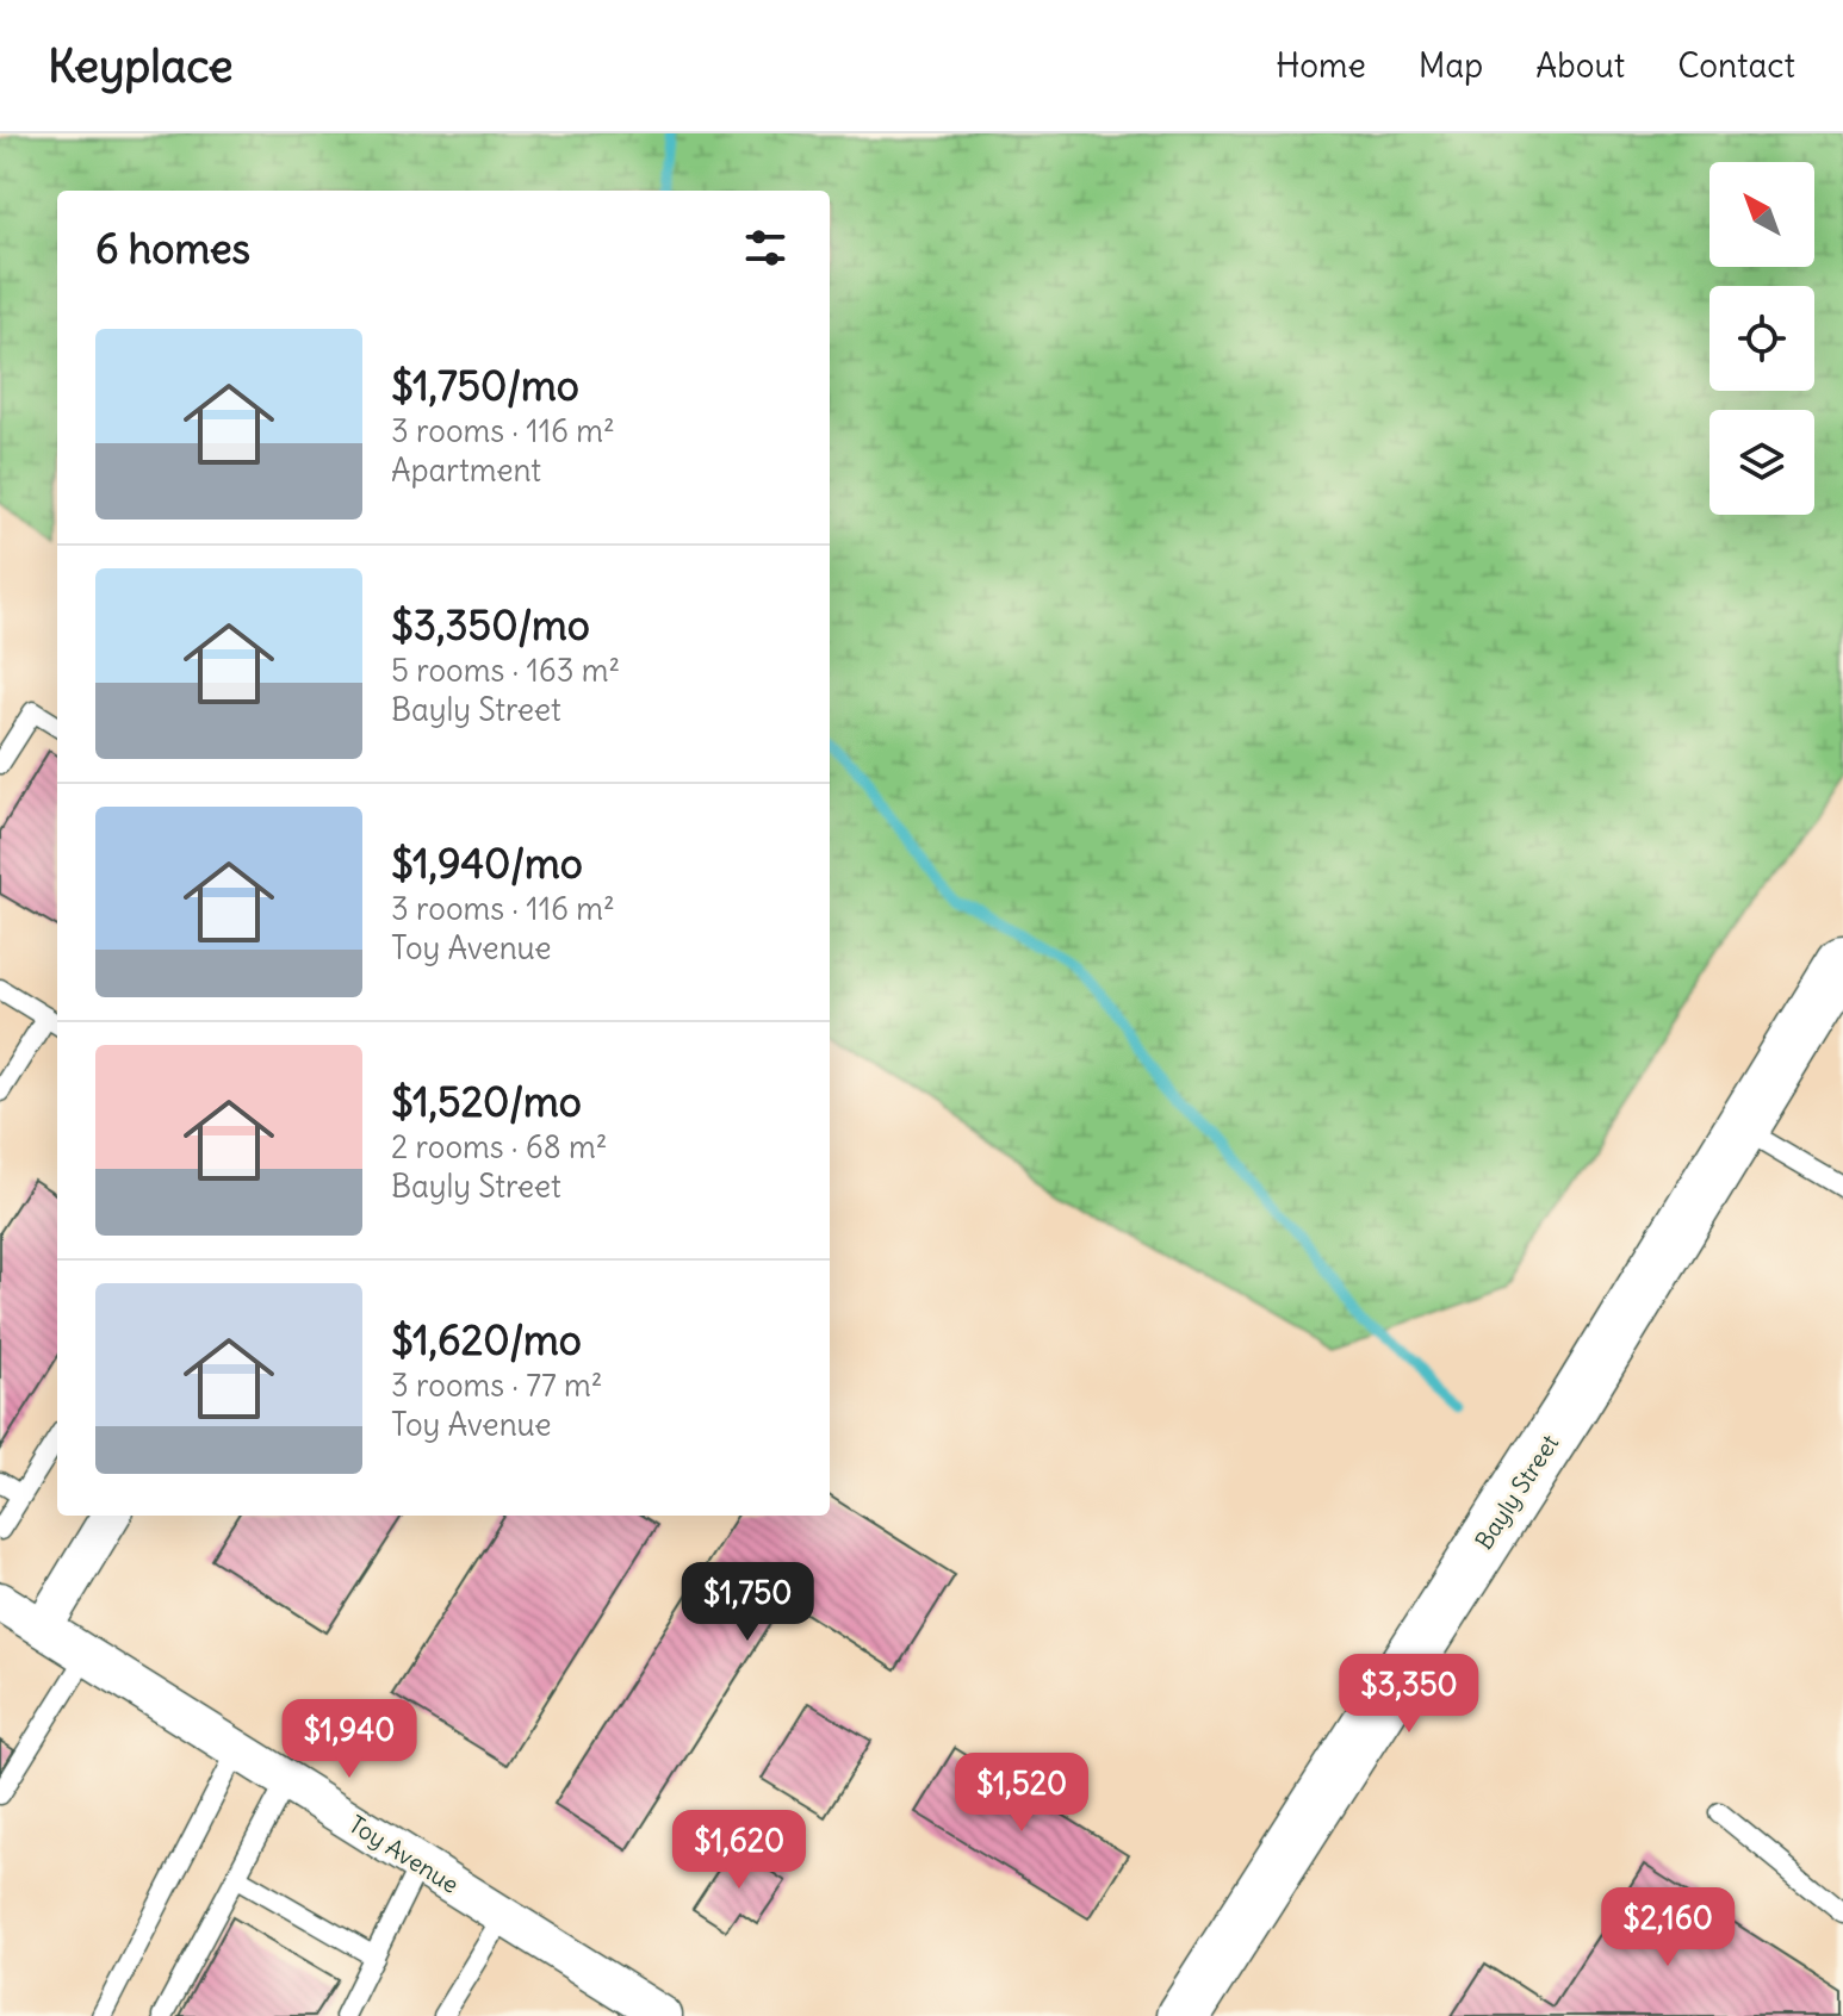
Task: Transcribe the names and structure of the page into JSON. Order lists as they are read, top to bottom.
{
  "streets": {
    "main road": ["Bayly Street"],
    "street": ["Toy Avenue"]
  },
  "north": "top left",
  "page": {
    "header": "Keyplace",
    "nav": [
      "Home",
      "Map",
      "About",
      "Contact"
    ],
    "heading": "6 homes",
    "list": [
      {
        "name": "$1,750/mo",
        "note": "3 rooms · 116 m² · Apartment"
      },
      {
        "name": "$3,350/mo",
        "note": "5 rooms · 163 m² · Bayly Street"
      },
      {
        "name": "$1,940/mo",
        "note": "3 rooms · 116 m² · Toy Avenue"
      },
      {
        "name": "$1,520/mo",
        "note": "2 rooms · 68 m² · Bayly Street"
      },
      {
        "name": "$1,620/mo",
        "note": "3 rooms · 77 m² · Toy Avenue"
      }
    ],
    "price": [
      "$1,750",
      "$3,350",
      "$1,940",
      "$1,520",
      "$1,620",
      "$2,160"
    ]
  }
}
